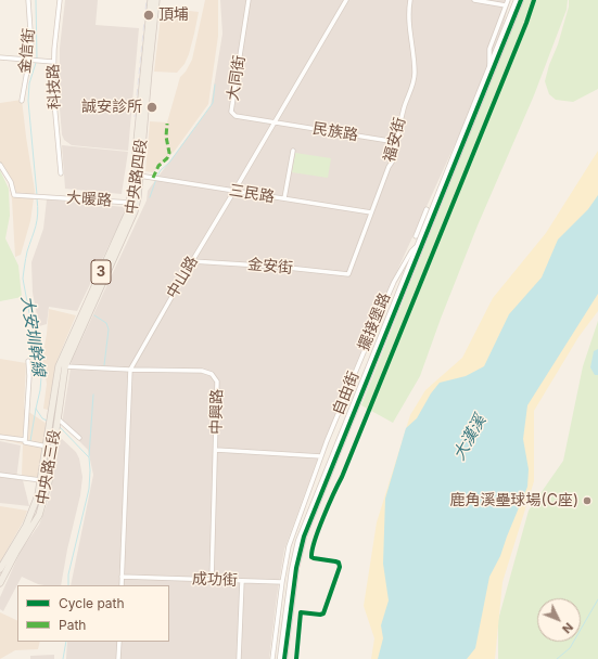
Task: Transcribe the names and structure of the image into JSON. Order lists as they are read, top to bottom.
{
  "streets": {
    "main road": ["中央路四段", "3", "中央路三段"],
    "street": [
      "金信街",
      "大同街",
      "科技路",
      "民族路",
      "福安街",
      "三民路",
      "大暖路",
      "金安街",
      "中山路",
      "擺接堡路",
      "自由街",
      "中興路",
      "成功街"
    ]
  },
  "crossings": [
    ["大同街", "民族路"],
    ["大同街", "中山路"],
    ["民族路", "福安街"],
    ["民族路", "中山路"],
    ["福安街", "三民路"],
    ["福安街", "金安街"],
    ["中央路四段", "三民路"],
    ["中央路四段", "大暖路"],
    ["中央路四段", "中興路"],
    ["中央路四段", "中央路三段"],
    ["三民路", "中山路"],
    ["金安街", "中山路"],
    ["中山路", "中興路"],
    ["中山路", "成功街"],
    ["擺接堡路", "自由街"],
    ["自由街", "成功街"],
    ["中興路", "成功街"]
  ],
  "water": ["大安圳幹線", "大漢溪"],
  "places": ["頂埔", "誠安診所", "鹿角溪壘球場(C座)"],
  "legend": ["Cycle path", "Path"],
  "north": "bottom right"
}
